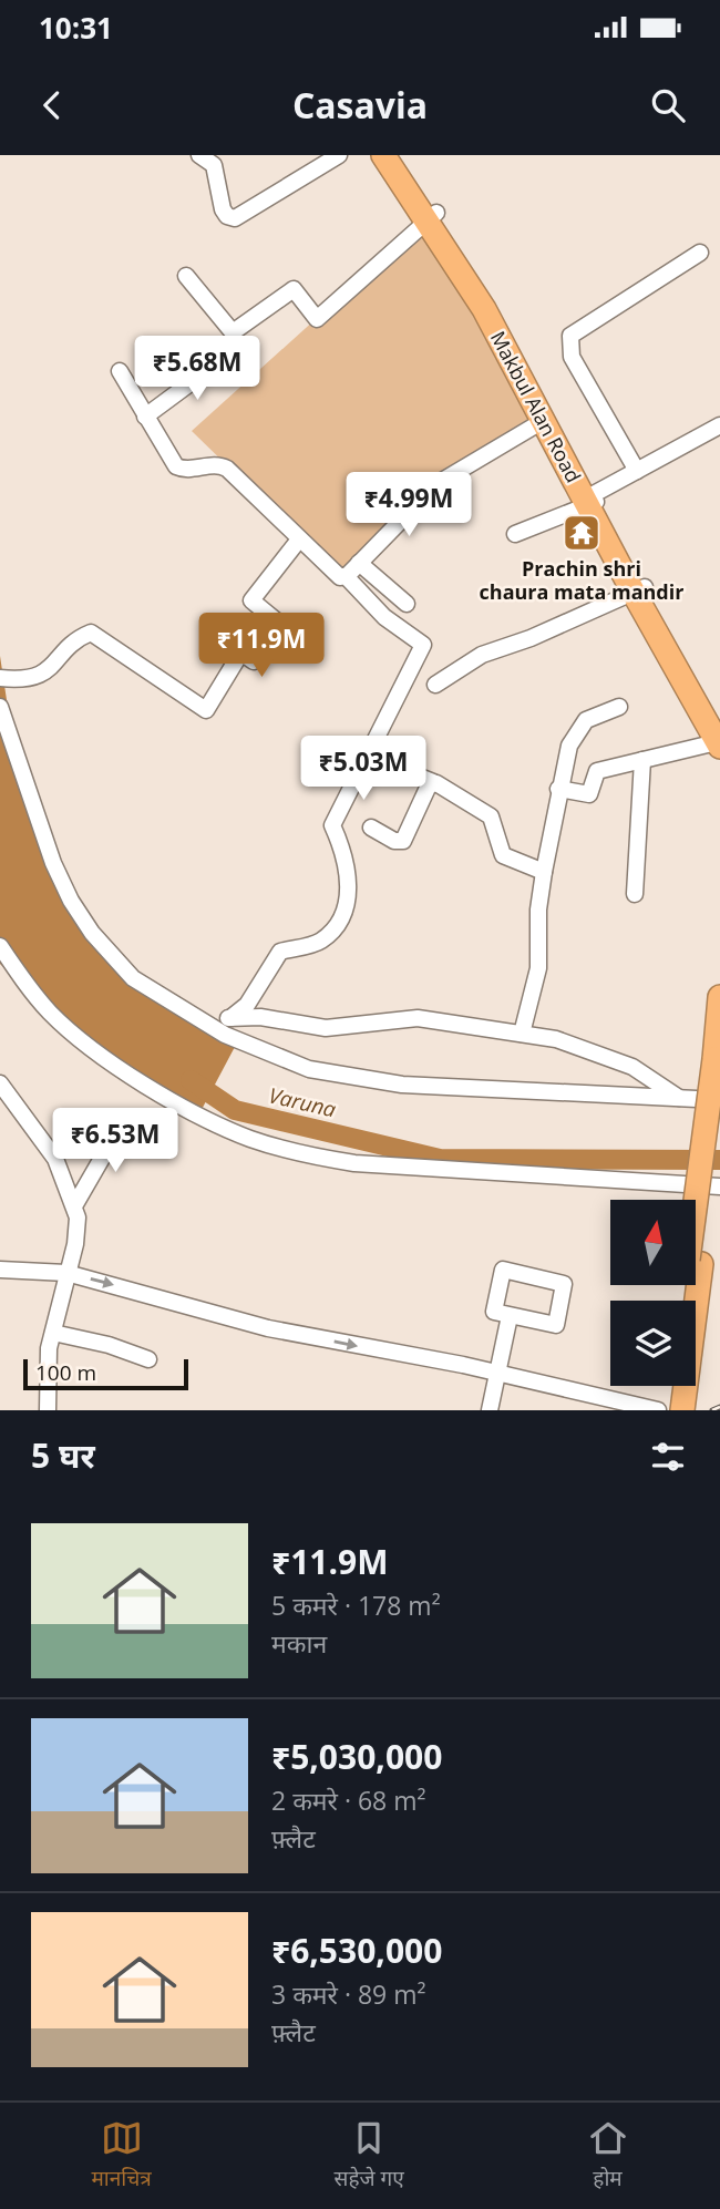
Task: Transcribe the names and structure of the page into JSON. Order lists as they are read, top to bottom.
{
  "streets": {
    "highway": ["Makbul Alan Road"]
  },
  "water": ["Varuna"],
  "places": {
    "temple": ["Prachin shri chaura mata mandir"]
  },
  "scale_bar": "100 m",
  "north": "top",
  "page": {
    "status": "10:31",
    "header": "Casavia",
    "price": [
      "₹5.68M",
      "₹4.99M",
      "₹11.9M",
      "₹5.03M",
      "₹6.53M"
    ],
    "scale": "100 m",
    "heading": "5 घर",
    "list": [
      {
        "name": "₹11.9M",
        "note": "5 कमरे · 178 m² · मकान"
      },
      {
        "name": "₹5,030,000",
        "note": "2 कमरे · 68 m² · फ़्लैट"
      },
      {
        "name": "₹6,530,000",
        "note": "3 कमरे · 89 m² · फ़्लैट"
      }
    ],
    "tabs": ["मानचित्र", "सहेजे गए", "होम"]
  }
}
